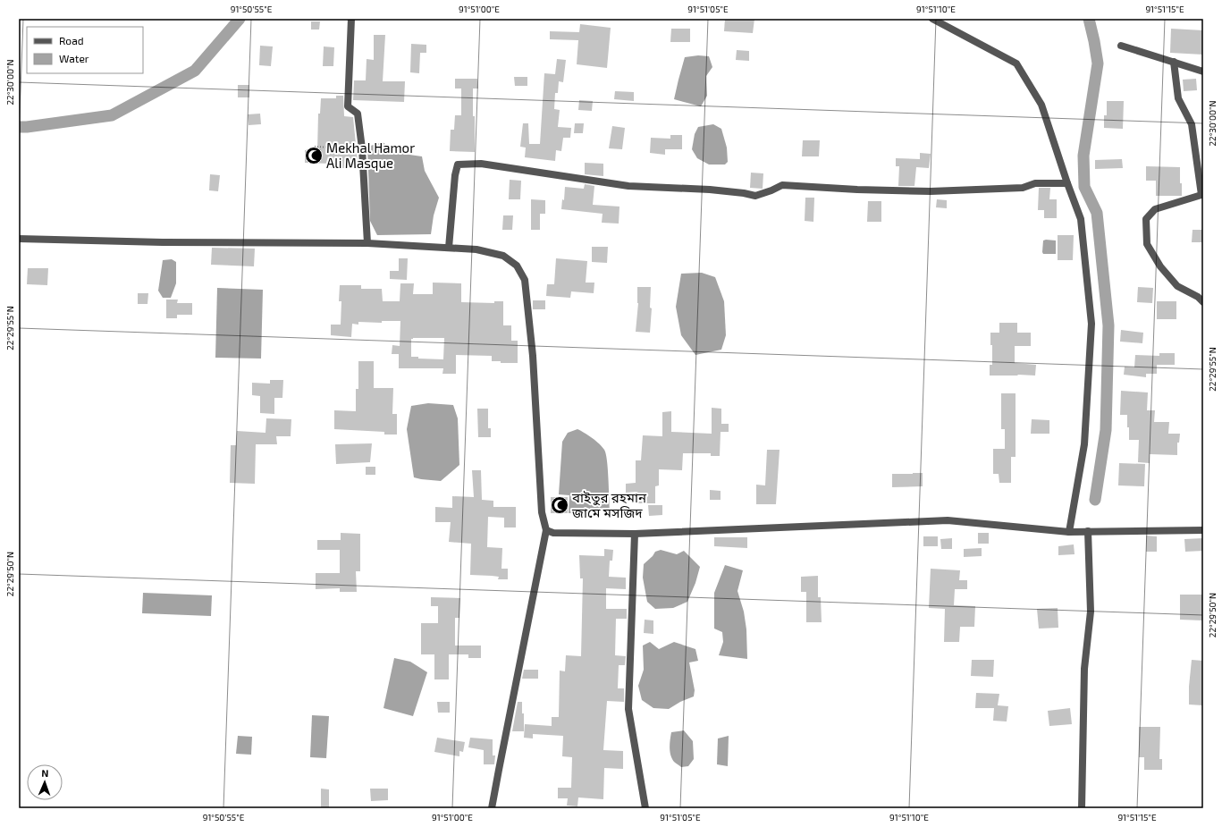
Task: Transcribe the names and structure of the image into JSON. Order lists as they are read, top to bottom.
{
  "places": {
    "mosque": ["Mekhal Hamor Ali Masque", "বাইতুর রহমান জা‌মে মস‌জিদ"]
  },
  "legend": ["Road", "Water"],
  "north": "top",
  "coordinates": [
    "91°50'55\"E",
    "91°51'00\"E",
    "91°51'05\"E",
    "91°51'10\"E",
    "91°51'15\"E",
    "22°30'00\"N",
    "22°29'55\"N",
    "22°29'50\"N"
  ]
}
